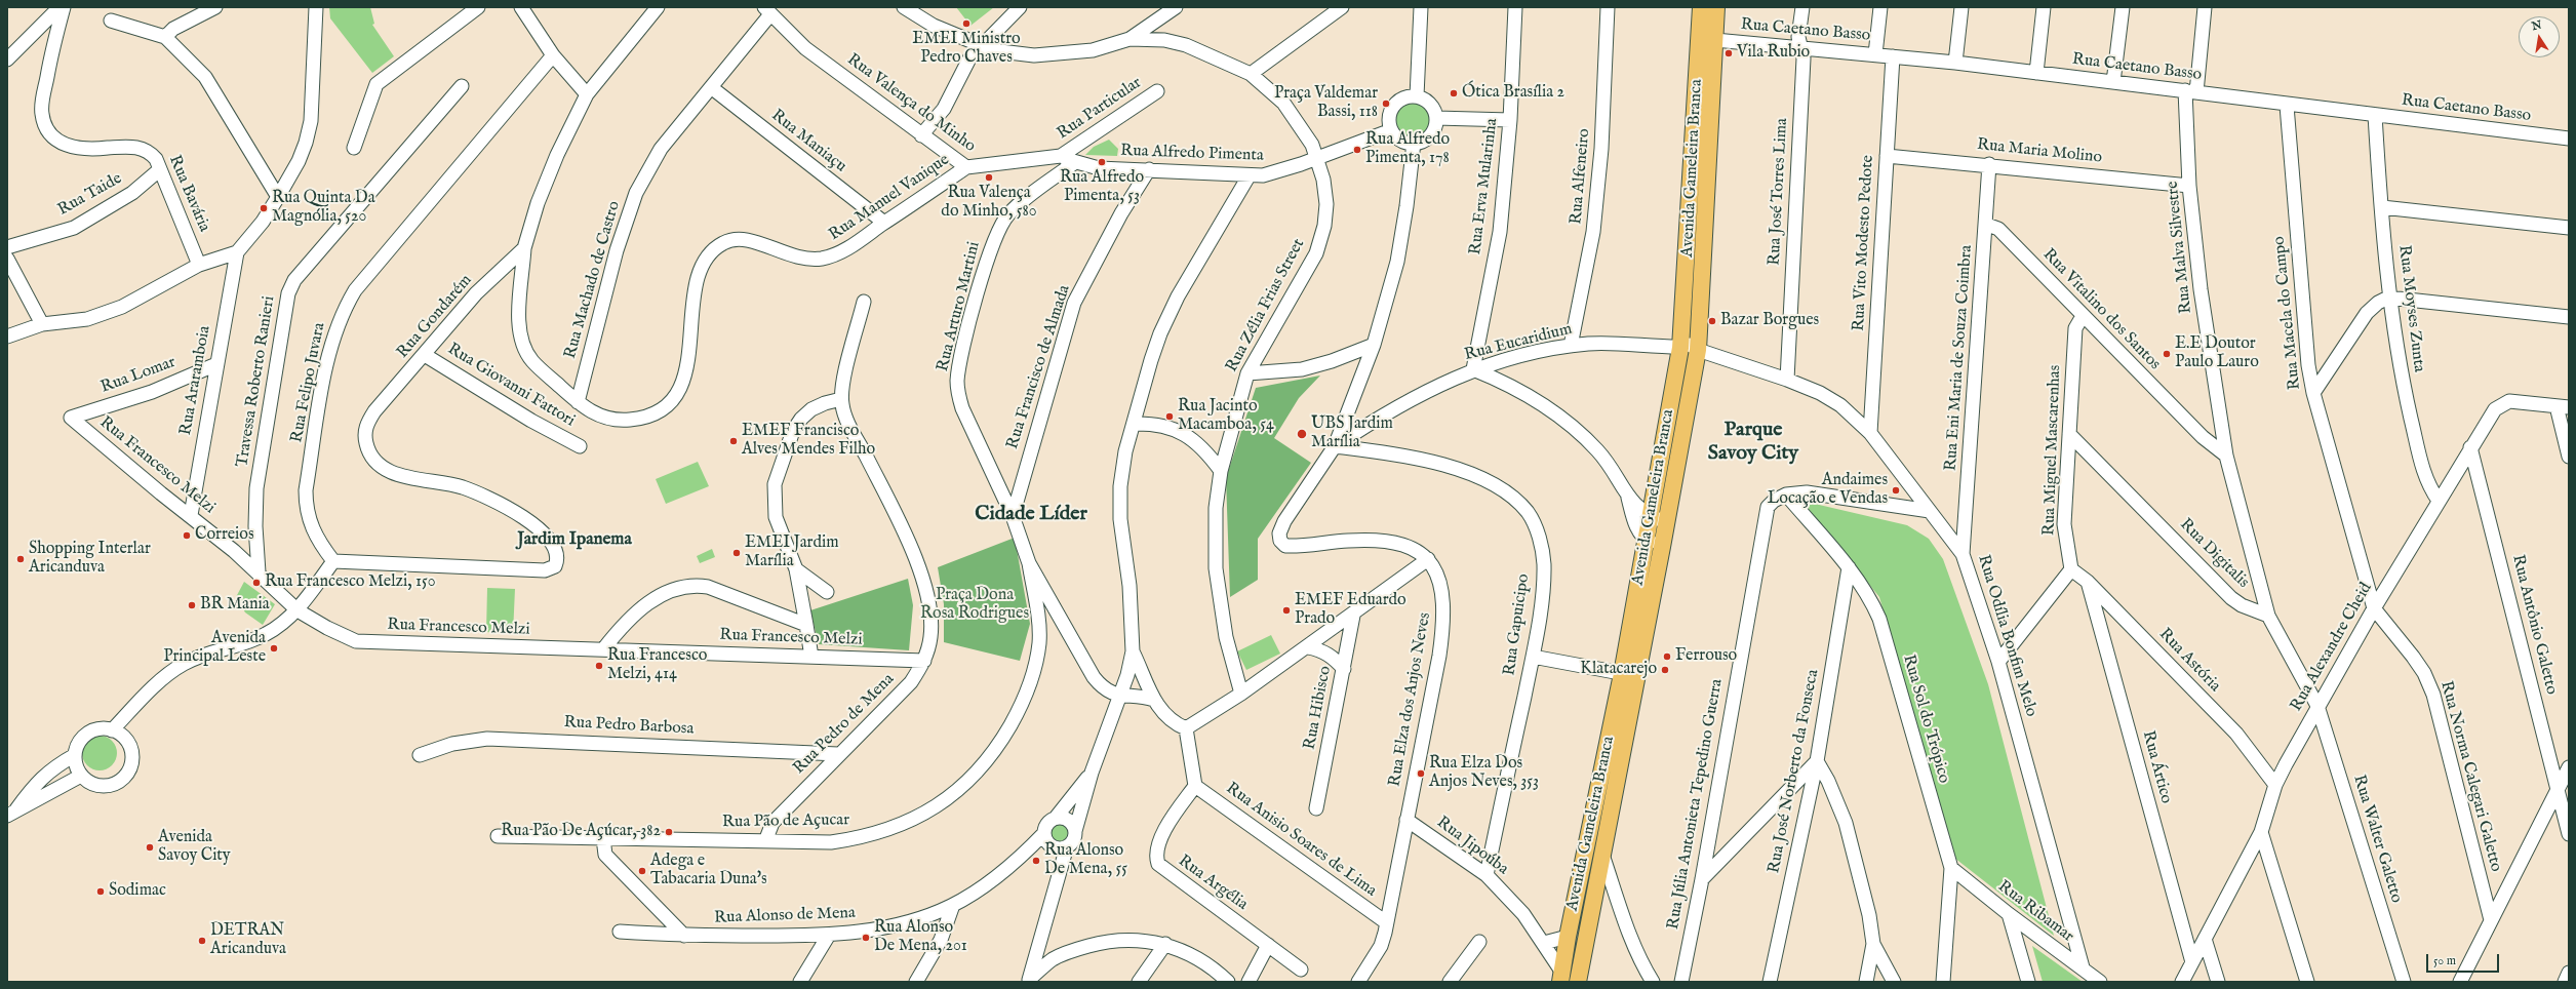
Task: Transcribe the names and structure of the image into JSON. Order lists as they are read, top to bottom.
{
  "streets": {
    "main road": ["Avenida Gameleira Branca"],
    "street": [
      "Rua Caetano Basso",
      "Rua Valença do Minho",
      "Rua Particular",
      "Rua Maniaçu",
      "Rua Maria Molino",
      "Rua Alfredo Pimenta",
      "Rua Alfeneiro",
      "Rua Erva Mularinha",
      "Rua José Torres Lima",
      "Rua Bavária",
      "Rua Taide",
      "Rua Manuel Vanique",
      "Rua Vito Modesto Pedote",
      "Rua Malva Silvestre",
      "Rua Machado de Castro",
      "Rua Zélia Frias Street",
      "Rua Arturo Martini",
      "Rua Moyses Zunta",
      "Rua Vitalino dos Santos",
      "Rua Macela do Campo",
      "Rua Gondarém",
      "Rua Eucaridium",
      "Rua Eni Maria de Souza Coimbra",
      "Rua Francisco de Almada",
      "Rua Lomar",
      "Rua Araramboia",
      "Travessa Roberto Ranieri",
      "Rua Felipo Juvara",
      "Rua Giovanni Fattori",
      "Rua Miguel Mascarenhas",
      "Rua Francesco Melzi",
      "Rua Digitalis",
      "Rua Gapuicipo",
      "Rua Antônio Galetto",
      "Rua Odília Bonfim Melo",
      "Rua Alexandre Cheid",
      "Rua Astória",
      "Rua Elza dos Anjos Neves",
      "Rua Hibisco",
      "Rua Sol do Trópico",
      "Rua Pedro de Mena",
      "Rua Pedro Barbosa",
      "Rua Ártico",
      "Rua José Norberto da Fonseca",
      "Rua Norma Calegari Galetto",
      "Rua Júlia Antonieta Tepedino Guerra",
      "Rua Pão de Açucar",
      "Rua Walter Galetto",
      "Rua Anisio Soares de Lima",
      "Rua Jipoúba",
      "Rua Argélia",
      "Rua Ribamar",
      "Rua Alonso de Mena"
    ]
  },
  "crossings": [
    ["Rua Caetano Basso", "Avenida Gameleira Branca"],
    ["Rua Caetano Basso", "Rua José Torres Lima"],
    ["Rua Caetano Basso", "Rua Vito Modesto Pedote"],
    ["Rua Caetano Basso", "Rua Malva Silvestre"],
    ["Rua Caetano Basso", "Rua Moyses Zunta"],
    ["Rua Caetano Basso", "Rua Macela do Campo"],
    ["Rua Valença do Minho", "Rua Particular"],
    ["Rua Valença do Minho", "Rua Alfredo Pimenta"],
    ["Rua Valença do Minho", "Rua Manuel Vanique"],
    ["Rua Valença do Minho", "Rua Machado de Castro"],
    ["Rua Particular", "Rua Alfredo Pimenta"],
    ["Rua Maniaçu", "Rua Manuel Vanique"],
    ["Rua Maniaçu", "Rua Machado de Castro"],
    ["Rua Maria Molino", "Rua Vito Modesto Pedote"],
    ["Rua Maria Molino", "Rua Malva Silvestre"],
    ["Rua Maria Molino", "Rua Eni Maria de Souza Coimbra"],
    ["Rua Alfredo Pimenta", "Rua Zélia Frias Street"],
    ["Rua Alfredo Pimenta", "Rua Arturo Martini"],
    ["Rua Alfredo Pimenta", "Rua Francisco de Almada"],
    ["Avenida Gameleira Branca", "Rua Eucaridium"],
    ["Avenida Gameleira Branca", "Rua Odília Bonfim Melo"],
    ["Avenida Gameleira Branca", "Rua Jipoúba"],
    ["Rua Alfeneiro", "Rua Eucaridium"],
    ["Rua Erva Mularinha", "Rua Eucaridium"],
    ["Rua José Torres Lima", "Rua Odília Bonfim Melo"],
    ["Rua Bavária", "Rua Taide"],
    ["Rua Manuel Vanique", "Rua Machado de Castro"],
    ["Rua Manuel Vanique", "Rua Gondarém"],
    ["Rua Vito Modesto Pedote", "Rua Odília Bonfim Melo"],
    ["Rua Malva Silvestre", "Rua Vitalino dos Santos"],
    ["Rua Malva Silvestre", "Rua Digitalis"],
    ["Rua Arturo Martini", "Rua Francisco de Almada"],
    ["Rua Arturo Martini", "Rua Pão de Açucar"],
    ["Rua Moyses Zunta", "Rua Alexandre Cheid"],
    ["Rua Vitalino dos Santos", "Rua Eni Maria de Souza Coimbra"],
    ["Rua Vitalino dos Santos", "Rua Miguel Mascarenhas"],
    ["Rua Macela do Campo", "Rua Alexandre Cheid"],
    ["Rua Macela do Campo", "Rua Norma Calegari Galetto"],
    ["Rua Gondarém", "Rua Felipo Juvara"],
    ["Rua Gondarém", "Rua Giovanni Fattori"],
    ["Rua Eucaridium", "Rua Gapuicipo"],
    ["Rua Eucaridium", "Rua Odília Bonfim Melo"],
    ["Rua Eni Maria de Souza Coimbra", "Rua Odília Bonfim Melo"],
    ["Rua Lomar", "Rua Araramboia"],
    ["Rua Lomar", "Rua Francesco Melzi"],
    ["Rua Araramboia", "Rua Francesco Melzi"],
    ["Travessa Roberto Ranieri", "Rua Francesco Melzi"],
    ["Rua Miguel Mascarenhas", "Rua Digitalis"],
    ["Rua Miguel Mascarenhas", "Rua Astória"],
    ["Rua Francesco Melzi", "Rua Pedro de Mena"],
    ["Rua Gapuicipo", "Rua Jipoúba"],
    ["Rua Antônio Galetto", "Rua Alexandre Cheid"],
    ["Rua Odília Bonfim Melo", "Rua Ribamar"],
    ["Rua Alexandre Cheid", "Rua Astória"],
    ["Rua Alexandre Cheid", "Rua Ártico"],
    ["Rua Alexandre Cheid", "Rua Norma Calegari Galetto"],
    ["Rua Alexandre Cheid", "Rua Walter Galetto"],
    ["Rua Astória", "Rua Ártico"],
    ["Rua Elza dos Anjos Neves", "Rua Anisio Soares de Lima"],
    ["Rua Elza dos Anjos Neves", "Rua Jipoúba"],
    ["Rua Sol do Trópico", "Rua José Norberto da Fonseca"],
    ["Rua Sol do Trópico", "Rua Júlia Antonieta Tepedino Guerra"],
    ["Rua Sol do Trópico", "Rua Ribamar"],
    ["Rua Pedro de Mena", "Rua Pedro Barbosa"],
    ["Rua Pedro de Mena", "Rua Pão de Açucar"],
    ["Rua Anisio Soares de Lima", "Rua Argélia"]
  ],
  "districts": ["Parque Savoy City", "Cidade Líder", "Jardim Ipanema"],
  "parks": ["Praça Dona Rosa Rodrigues"],
  "places": [
    "EMEI Ministro Pedro Chaves",
    "Vila Rubio",
    "Ótica Brasília 2",
    "Praça Valdemar Bassi, 118",
    "Rua Alfredo Pimenta, 178",
    "Rua Alfredo Pimenta, 53",
    "Rua Valença do Minho, 580",
    "Rua Quinta Da Magnólia, 520",
    "Bazar Borgues",
    "E.E Doutor Paulo Lauro",
    "Rua Jacinto Macamboa, 54",
    "UBS Jardim Marília",
    "EMEF Francisco Alves Mendes Filho",
    "Andaimes Locação e Vendas",
    "Correios",
    "EMEI Jardim Marília",
    "Shopping Interlar Aricanduva",
    "Rua Francesco Melzi, 150",
    "BR Mania",
    "EMEF Eduardo Prado",
    "Avenida Principal Leste",
    "Ferrouso",
    "Rua Francesco Melzi, 414",
    "Klatacarejo",
    "Rua Elza Dos Anjos Neves, 353",
    "Rua Pão De Açúcar, 382",
    "Avenida Savoy City",
    "Rua Alonso De Mena, 55",
    "Adega e Tabacaria Duna's",
    "Sodimac",
    "Rua Alonso De Mena, 201",
    "DETRAN Aricanduva"
  ],
  "scale_bar": "50 m",
  "north": "top"
}
